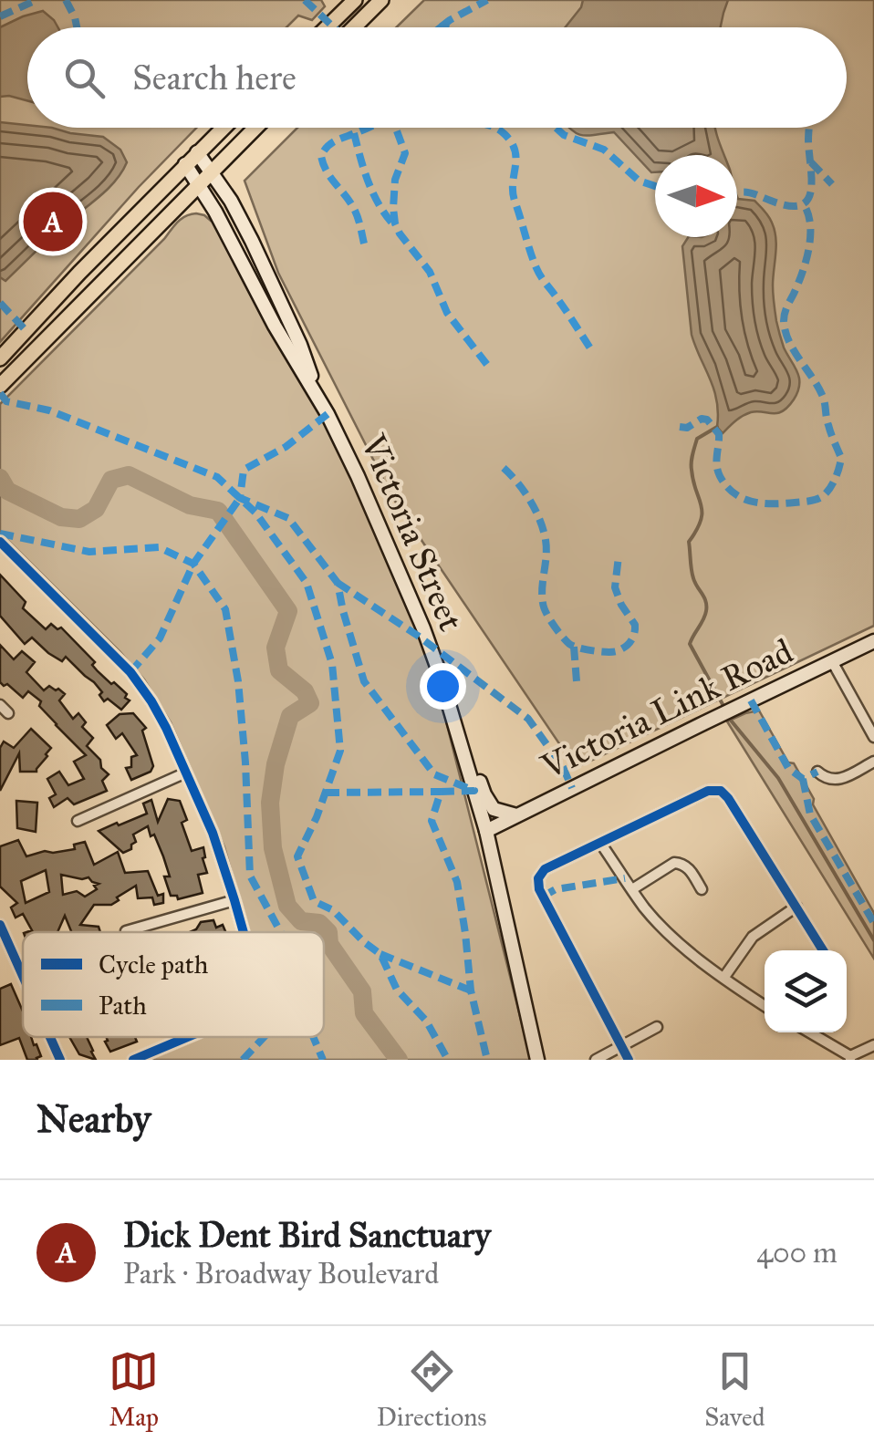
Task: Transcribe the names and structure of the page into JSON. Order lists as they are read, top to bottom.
{
  "streets": {
    "main road": ["Victoria Street", "Victoria Link Road"]
  },
  "crossings": [
    ["Victoria Street", "Victoria Link Road"]
  ],
  "legend": ["Cycle path", "Path"],
  "north": "right",
  "page": {
    "search": "Search here",
    "pins": "A",
    "heading": "Nearby",
    "list": [
      {
        "mark": "A",
        "name": "Dick Dent Bird Sanctuary",
        "note": "Park · Broadway Boulevard",
        "value": "400 m"
      }
    ],
    "nav": ["Map", "Directions", "Saved"]
  }
}
